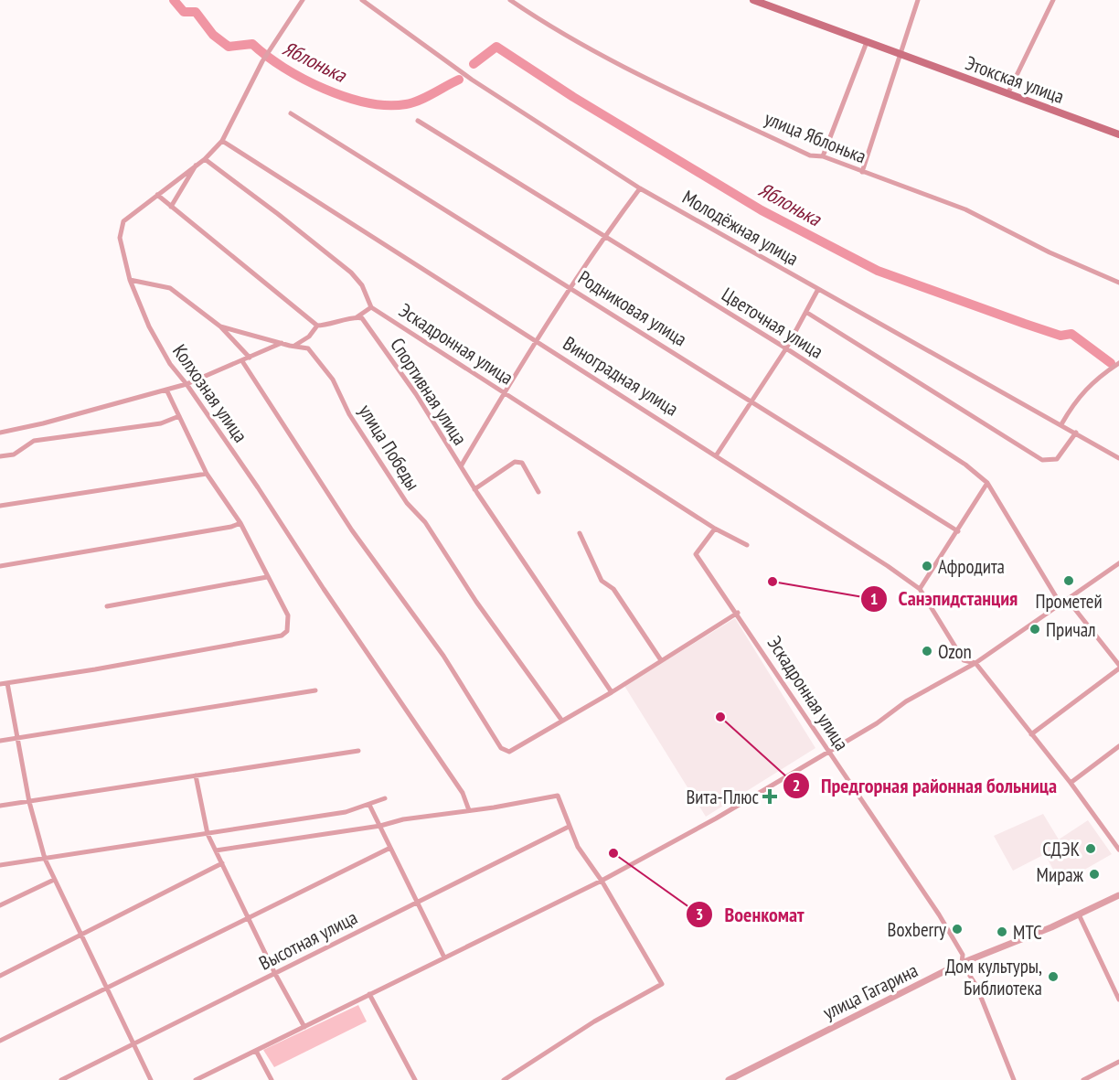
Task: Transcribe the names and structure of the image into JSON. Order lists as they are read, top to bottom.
{
  "streets": {
    "main road": ["Этокская улица"],
    "street": [
      "улица Яблонька",
      "Молодёжная улица",
      "Родниковая улица",
      "Цветочная улица",
      "Эскадронная улица",
      "Виноградная улица",
      "Спортивная улица",
      "Колхозная улица",
      "улица Победы",
      "Высотная улица",
      "улица Гагарина"
    ]
  },
  "crossings": [
    ["Эскадронная улица", "Колхозная улица"],
    ["Эскадронная улица", "улица Гагарина"],
    ["Виноградная улица", "Колхозная улица"],
    ["Колхозная улица", "улица Победы"]
  ],
  "water": ["Яблонька"],
  "places": {
    "other": [
      "Афродита",
      "Прометей",
      "Санэпидстанция",
      "Причал",
      "Ozon",
      "Предгорная районная больница",
      "СДЭК",
      "Военкомат",
      "Мираж",
      "Boxberry",
      "МТС",
      "Дом культуры, Библиотека"
    ],
    "health": ["Вита-Плюс"]
  }
}
